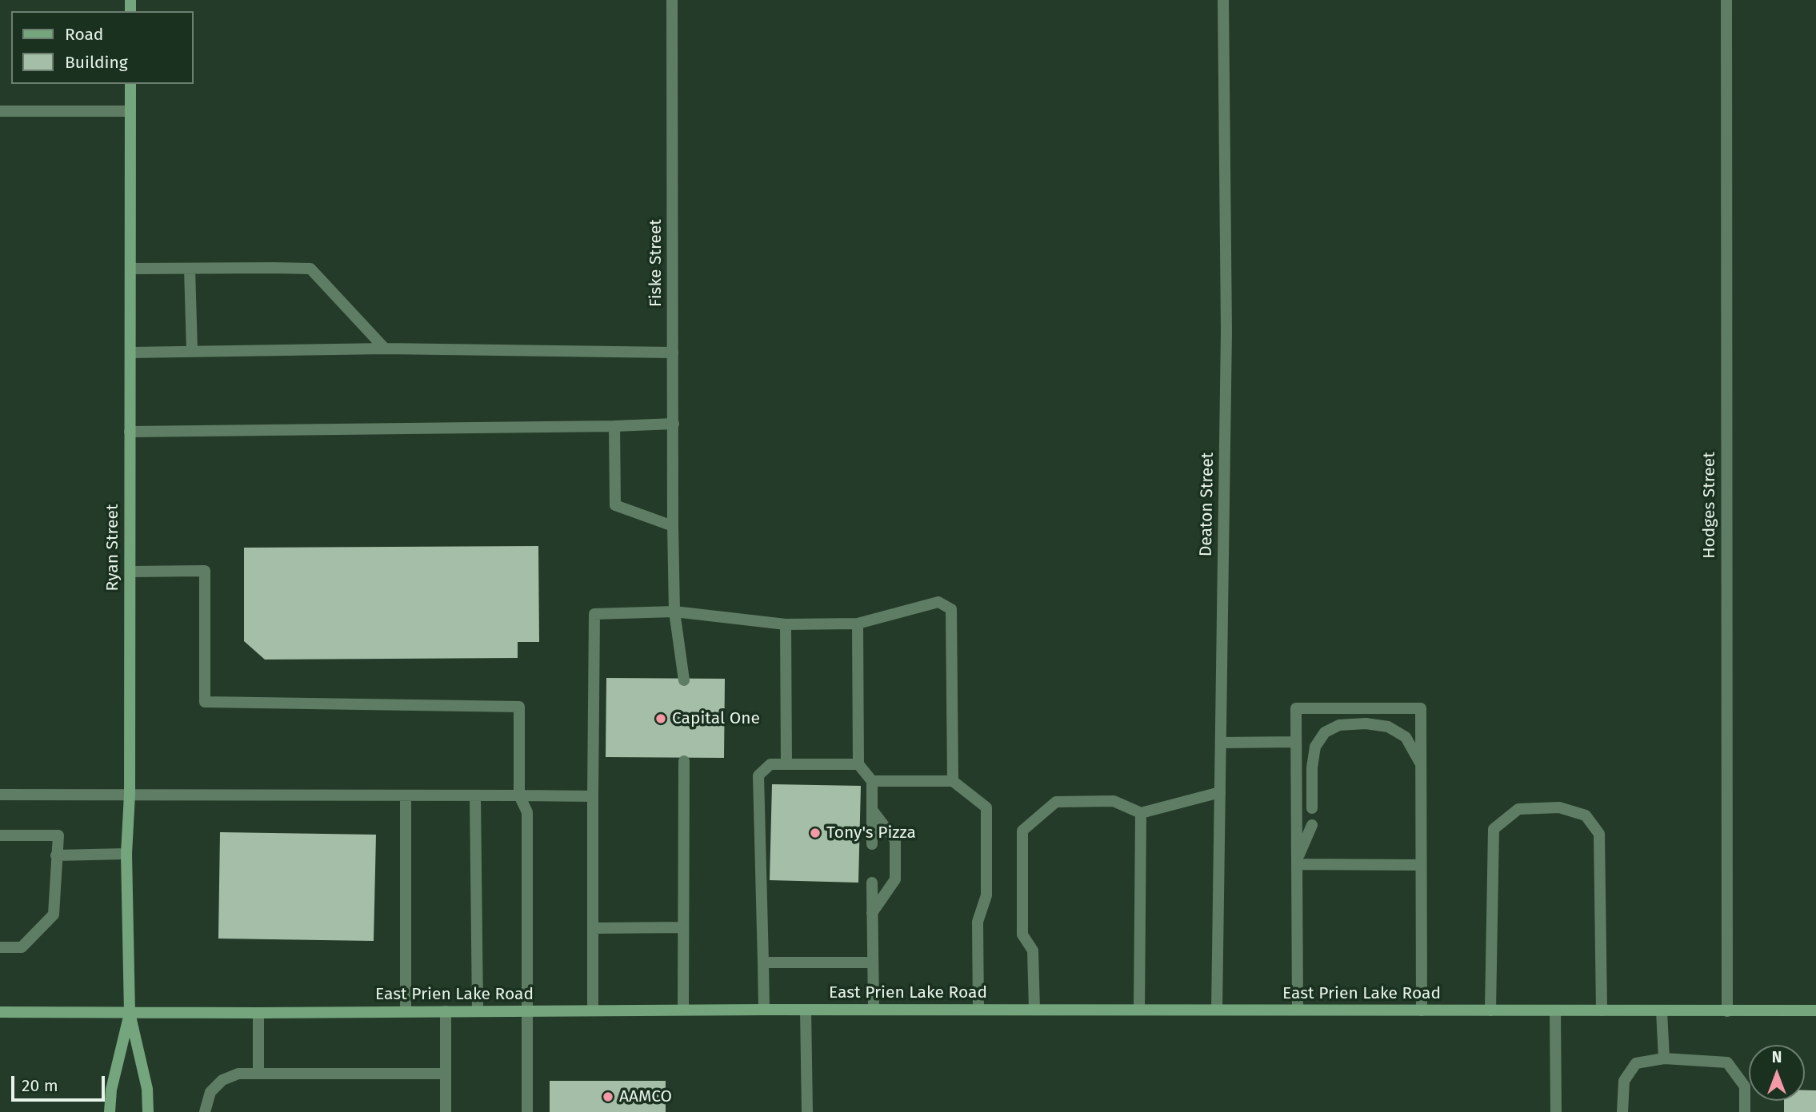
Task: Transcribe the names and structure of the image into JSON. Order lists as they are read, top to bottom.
{
  "streets": {
    "street": [
      "Fiske Street",
      "Deaton Street",
      "Hodges Street",
      "Ryan Street",
      "East Prien Lake Road"
    ]
  },
  "crossings": [
    ["Deaton Street", "East Prien Lake Road"],
    ["Hodges Street", "East Prien Lake Road"],
    ["Ryan Street", "East Prien Lake Road"]
  ],
  "places": ["Capital One", "Tony's Pizza", "AAMCO"],
  "legend": ["Road", "Building"],
  "scale_bar": "20 m",
  "north": "top"
}
